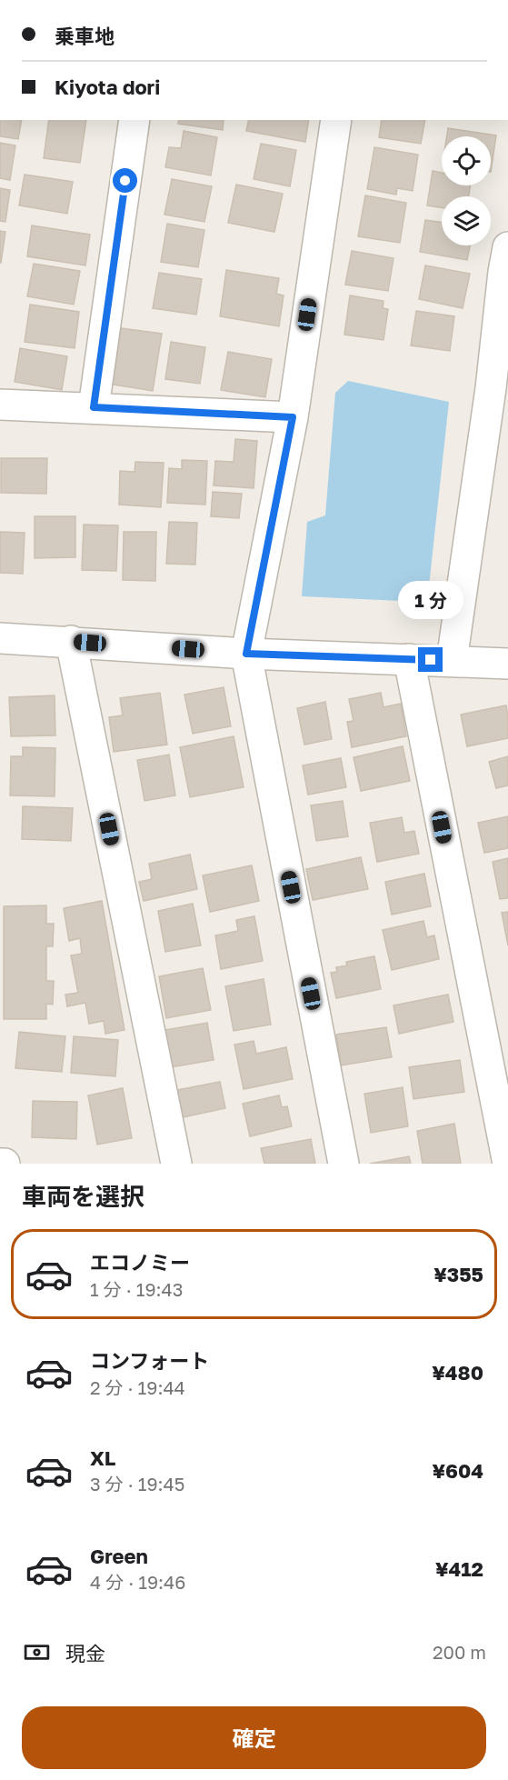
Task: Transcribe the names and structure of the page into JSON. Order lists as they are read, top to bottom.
{
  "page": {
    "banner": ["乗車地", "Kiyota dori"],
    "bubble": "1 分",
    "heading": "車両を選択",
    "list": [
      {
        "name": "エコノミー",
        "note": "1 分 · 19:43",
        "value": "¥355"
      },
      {
        "name": "コンフォート",
        "note": "2 分 · 19:44",
        "value": "¥480"
      },
      {
        "name": "XL",
        "note": "3 分 · 19:45",
        "value": "¥604"
      },
      {
        "name": "Green",
        "note": "4 分 · 19:46",
        "value": "¥412"
      }
    ],
    "pay": ["現金", "200 m"],
    "buttons": "確定"
  }
}
